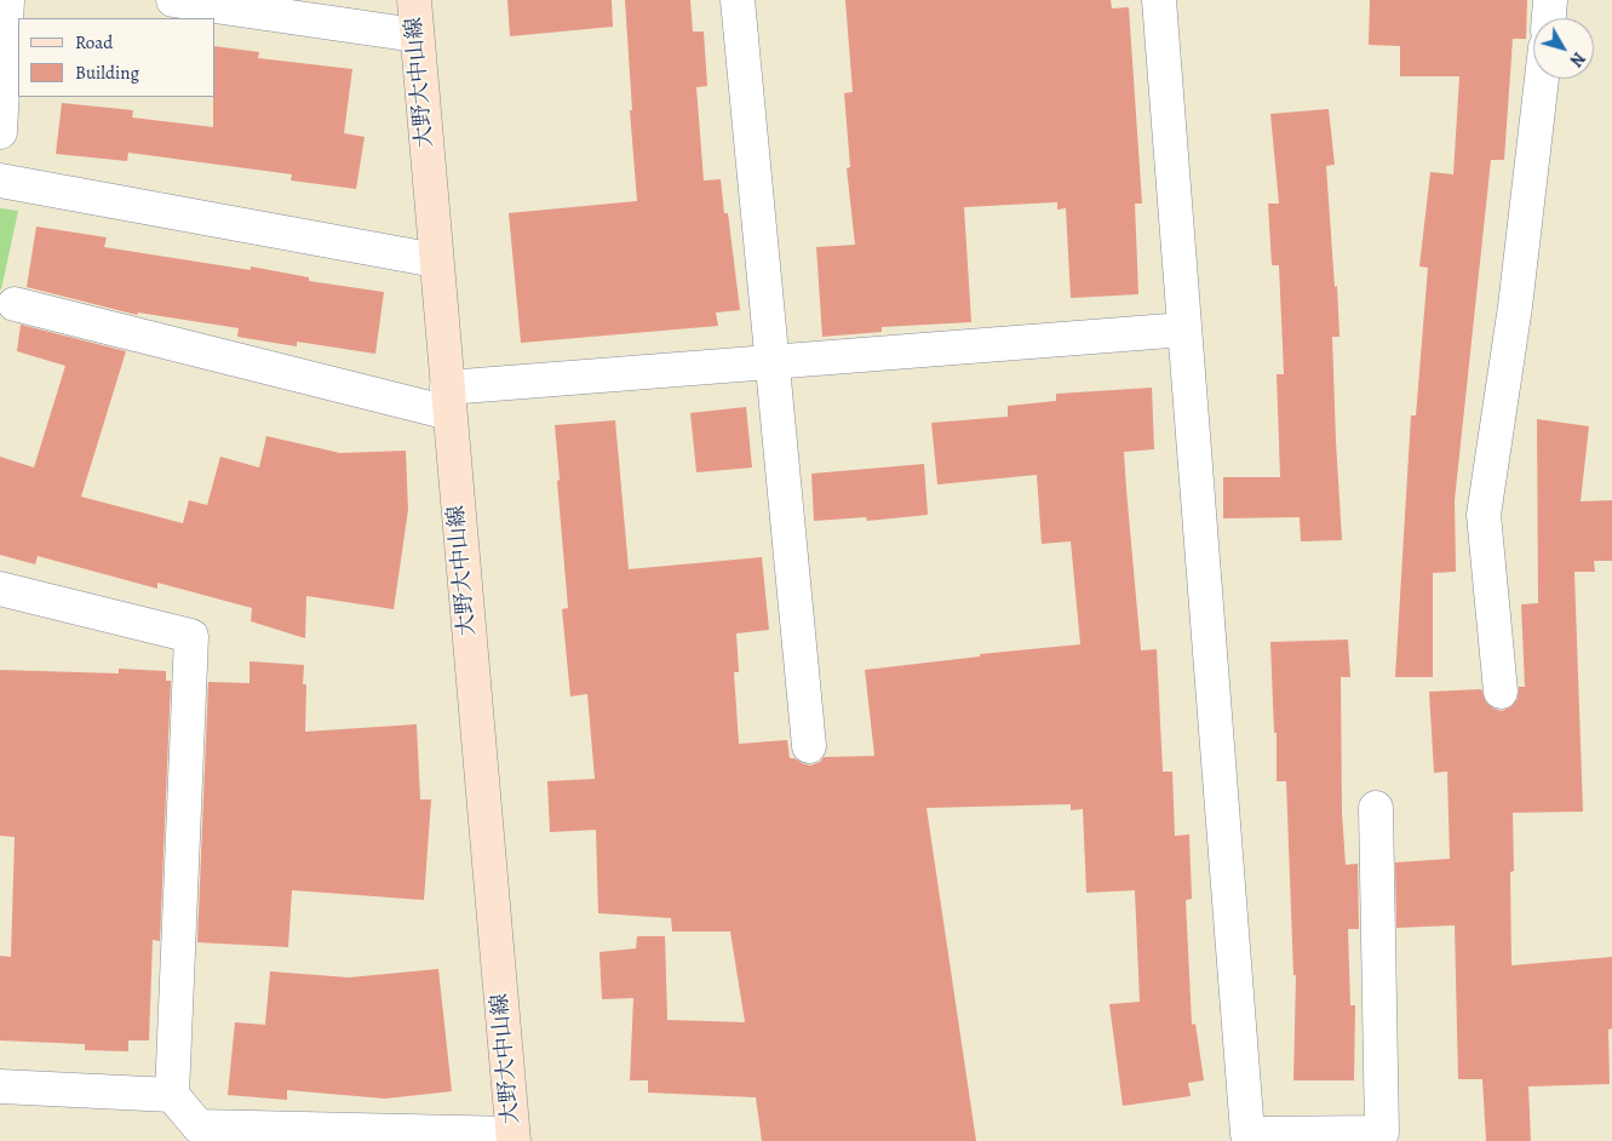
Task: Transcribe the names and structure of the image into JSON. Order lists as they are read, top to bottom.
{
  "streets": {
    "main road": ["大野大中山線"]
  },
  "legend": ["Road", "Building"],
  "north": "bottom right"
}
